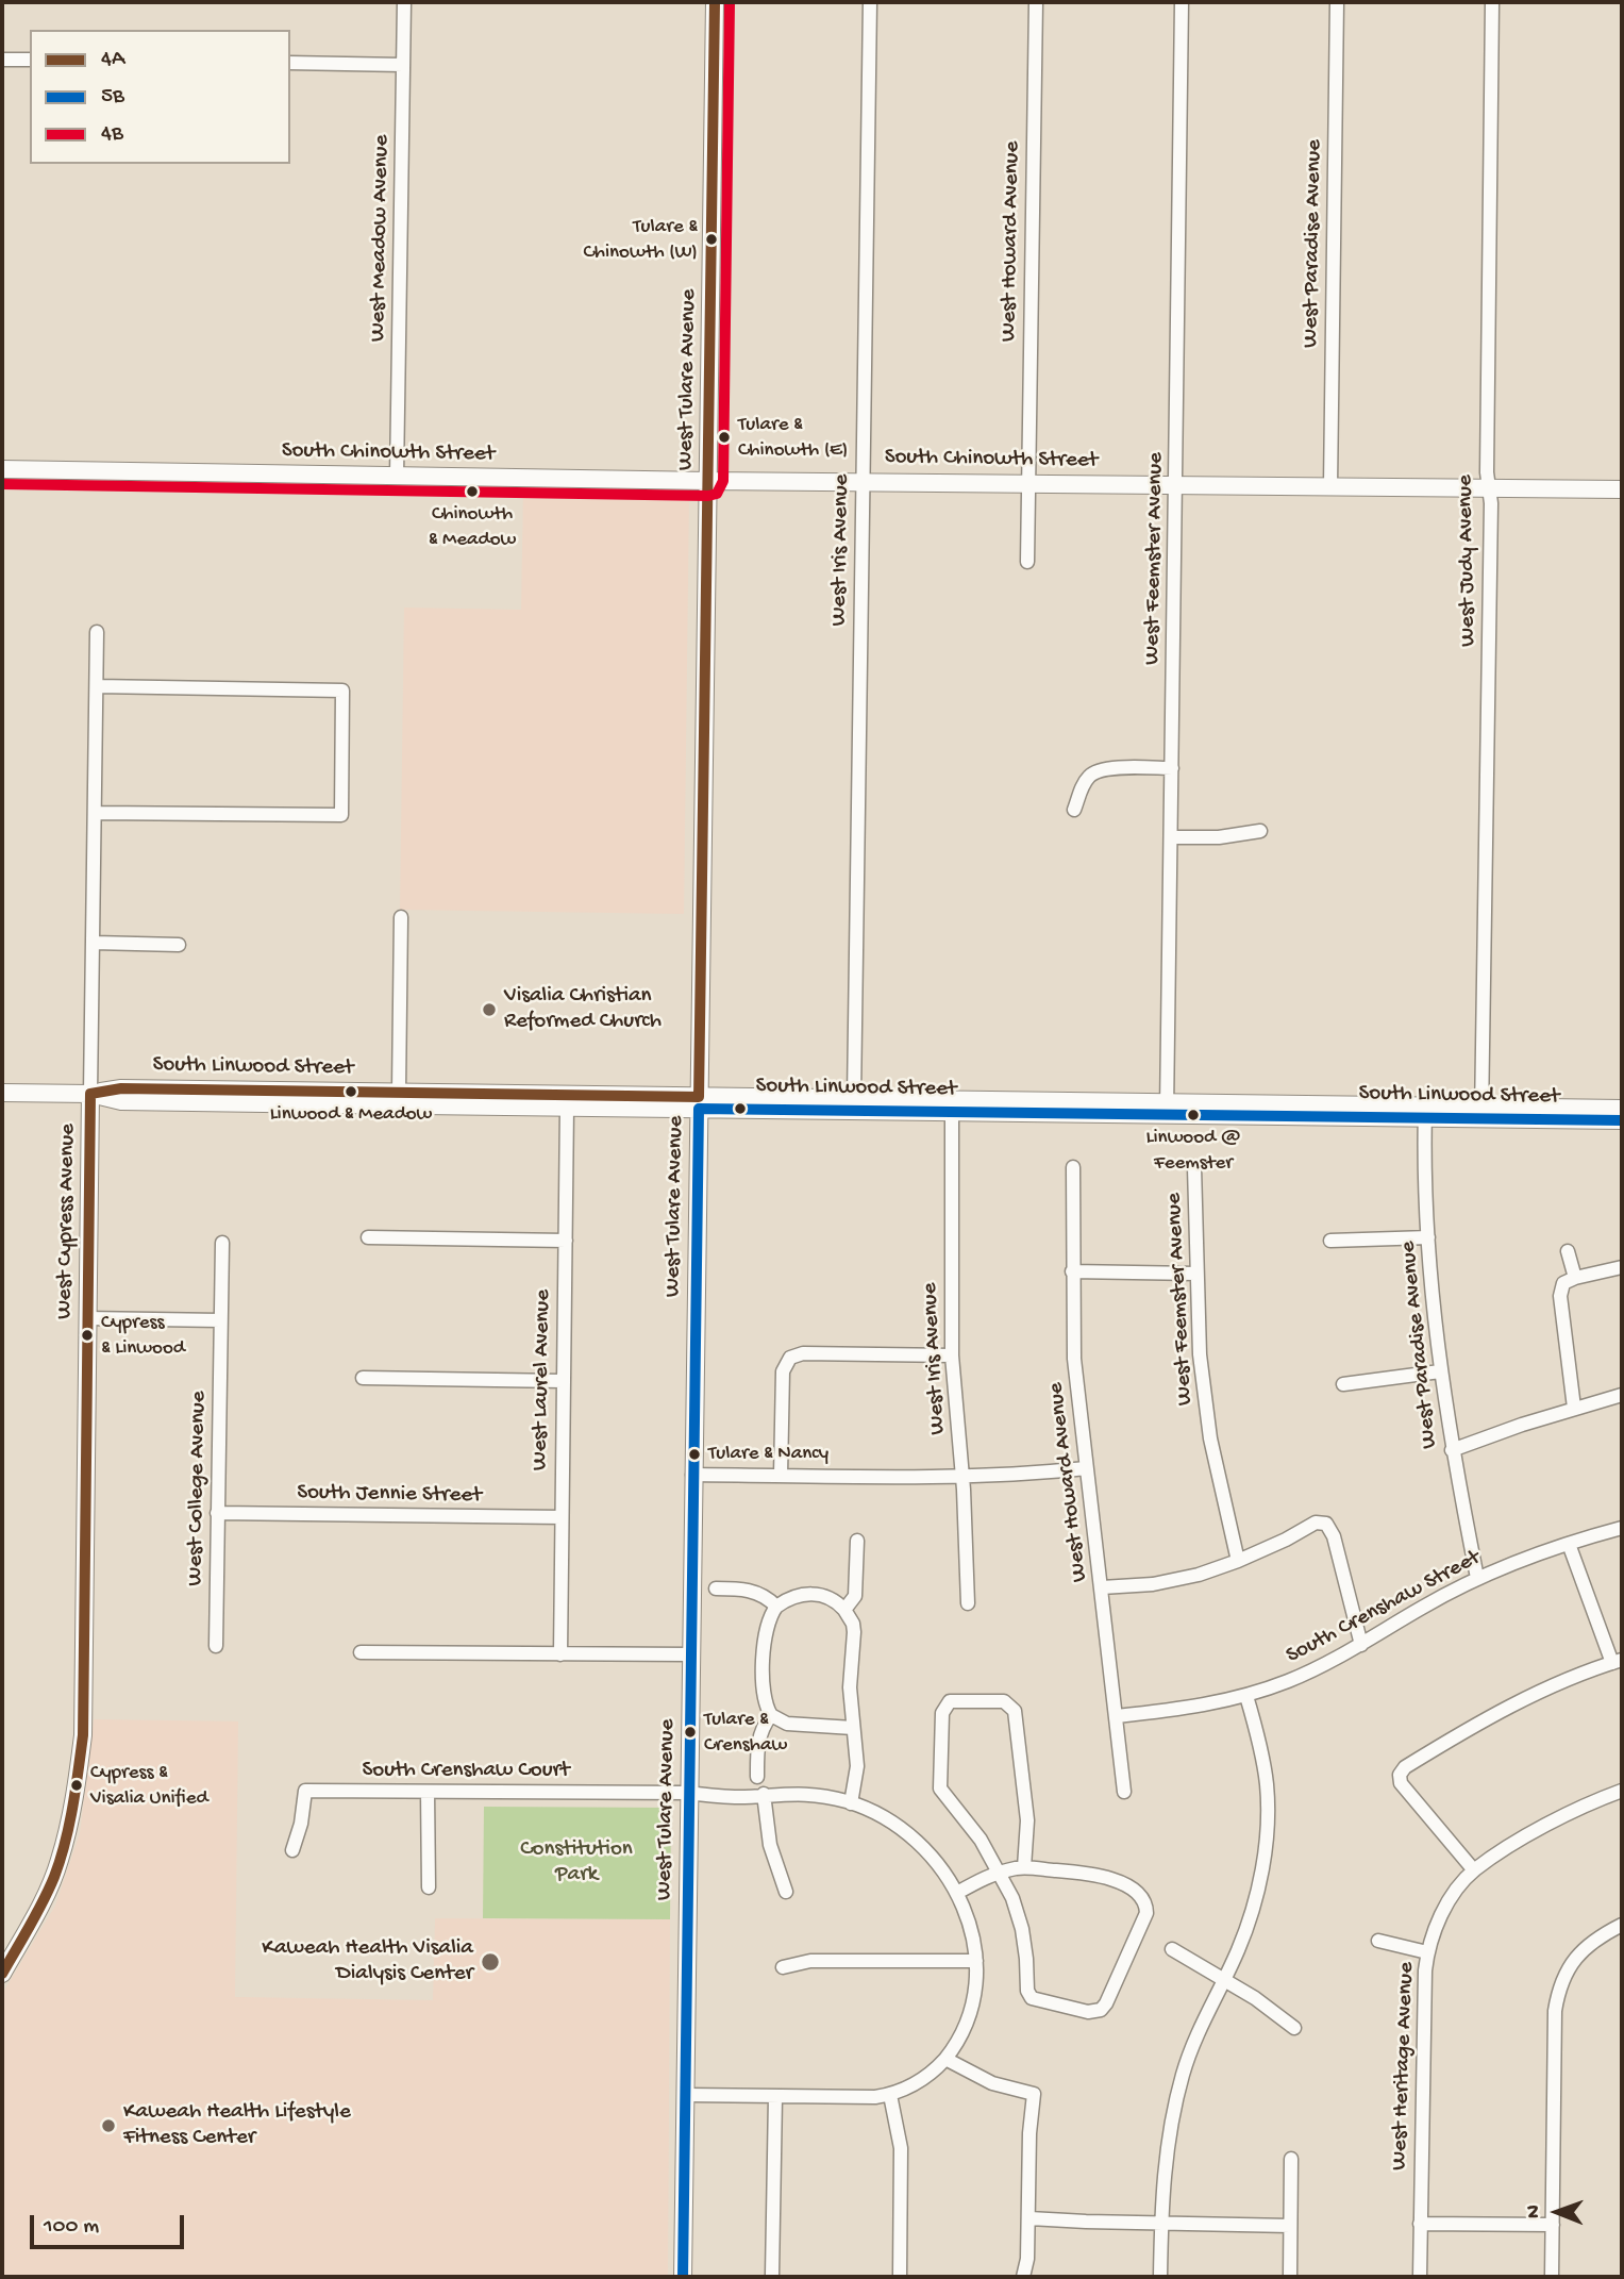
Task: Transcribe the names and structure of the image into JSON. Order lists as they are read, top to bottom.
{
  "streets": {
    "street": [
      "West Meadow Avenue",
      "West Howard Avenue",
      "West Paradise Avenue",
      "West Tulare Avenue",
      "South Chinowth Street",
      "West Iris Avenue",
      "West Feemster Avenue",
      "West Judy Avenue",
      "South Linwood Street",
      "West Cypress Avenue",
      "West Laurel Avenue",
      "West College Avenue",
      "South Jennie Street",
      "South Crenshaw Street",
      "South Crenshaw Court",
      "West Heritage Avenue"
    ]
  },
  "crossings": [
    ["West Meadow Avenue", "South Chinowth Street"],
    ["West Howard Avenue", "South Chinowth Street"],
    ["West Howard Avenue", "South Crenshaw Street"],
    ["West Paradise Avenue", "South Chinowth Street"],
    ["West Paradise Avenue", "South Linwood Street"],
    ["West Paradise Avenue", "South Crenshaw Street"],
    ["West Tulare Avenue", "South Chinowth Street"],
    ["West Tulare Avenue", "South Linwood Street"],
    ["West Tulare Avenue", "South Crenshaw Court"],
    ["South Chinowth Street", "West Iris Avenue"],
    ["South Chinowth Street", "West Feemster Avenue"],
    ["South Chinowth Street", "West Judy Avenue"],
    ["West Iris Avenue", "South Linwood Street"],
    ["West Feemster Avenue", "South Linwood Street"],
    ["West Judy Avenue", "South Linwood Street"],
    ["South Linwood Street", "West Cypress Avenue"],
    ["South Linwood Street", "West Laurel Avenue"],
    ["West Laurel Avenue", "South Jennie Street"],
    ["West College Avenue", "South Jennie Street"]
  ],
  "parks": ["Constitution Park"],
  "places": [
    "Tulare & Chinowth (W)",
    "Tulare & Chinowth (E)",
    "Chinowth & Meadow",
    "Visalia Christian Reformed Church",
    "Linwood & Meadow",
    "Linwood @ Feemster",
    "Cypress & Linwood",
    "Tulare & Nancy",
    "Tulare & Crenshaw",
    "Cypress & Visalia Unified",
    "Kaweah Health Visalia Dialysis Center",
    "Kaweah Health Lifestyle Fitness Center"
  ],
  "lines": ["transit line 4A", "transit line 4B", "transit line 5B"],
  "legend": ["4A", "5B", "4B"],
  "scale_bar": "100 m",
  "north": "left"
}
